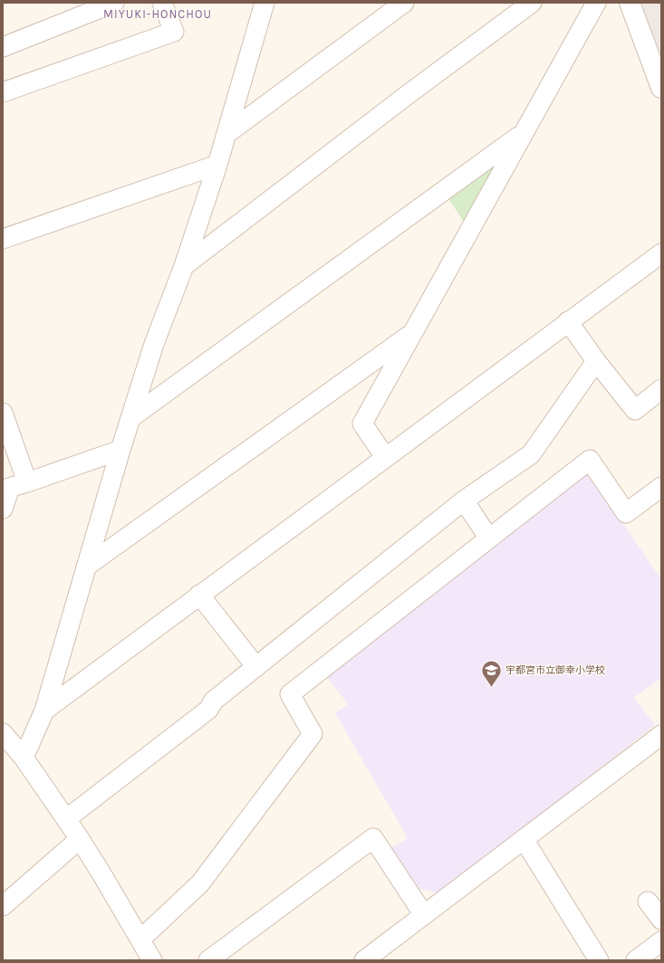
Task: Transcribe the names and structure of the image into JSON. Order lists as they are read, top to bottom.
{
  "districts": ["MIYUKI-HONCHOU"],
  "places": {
    "school or university": ["宇都宮市立御幸小学校"]
  }
}
